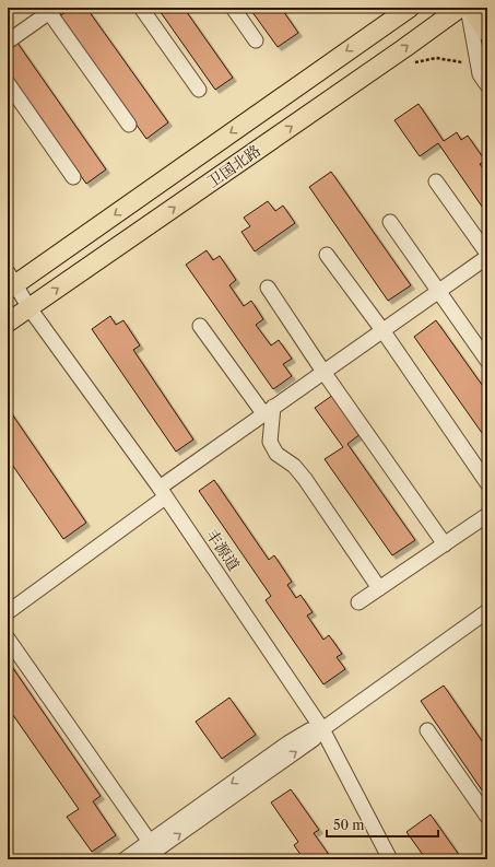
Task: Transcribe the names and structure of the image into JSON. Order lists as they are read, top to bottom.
{
  "streets": {
    "main road": ["卫国北路"],
    "street": ["丰源道"]
  },
  "crossings": [
    ["卫国北路", "丰源道"]
  ],
  "scale_bar": "50 m"
}
